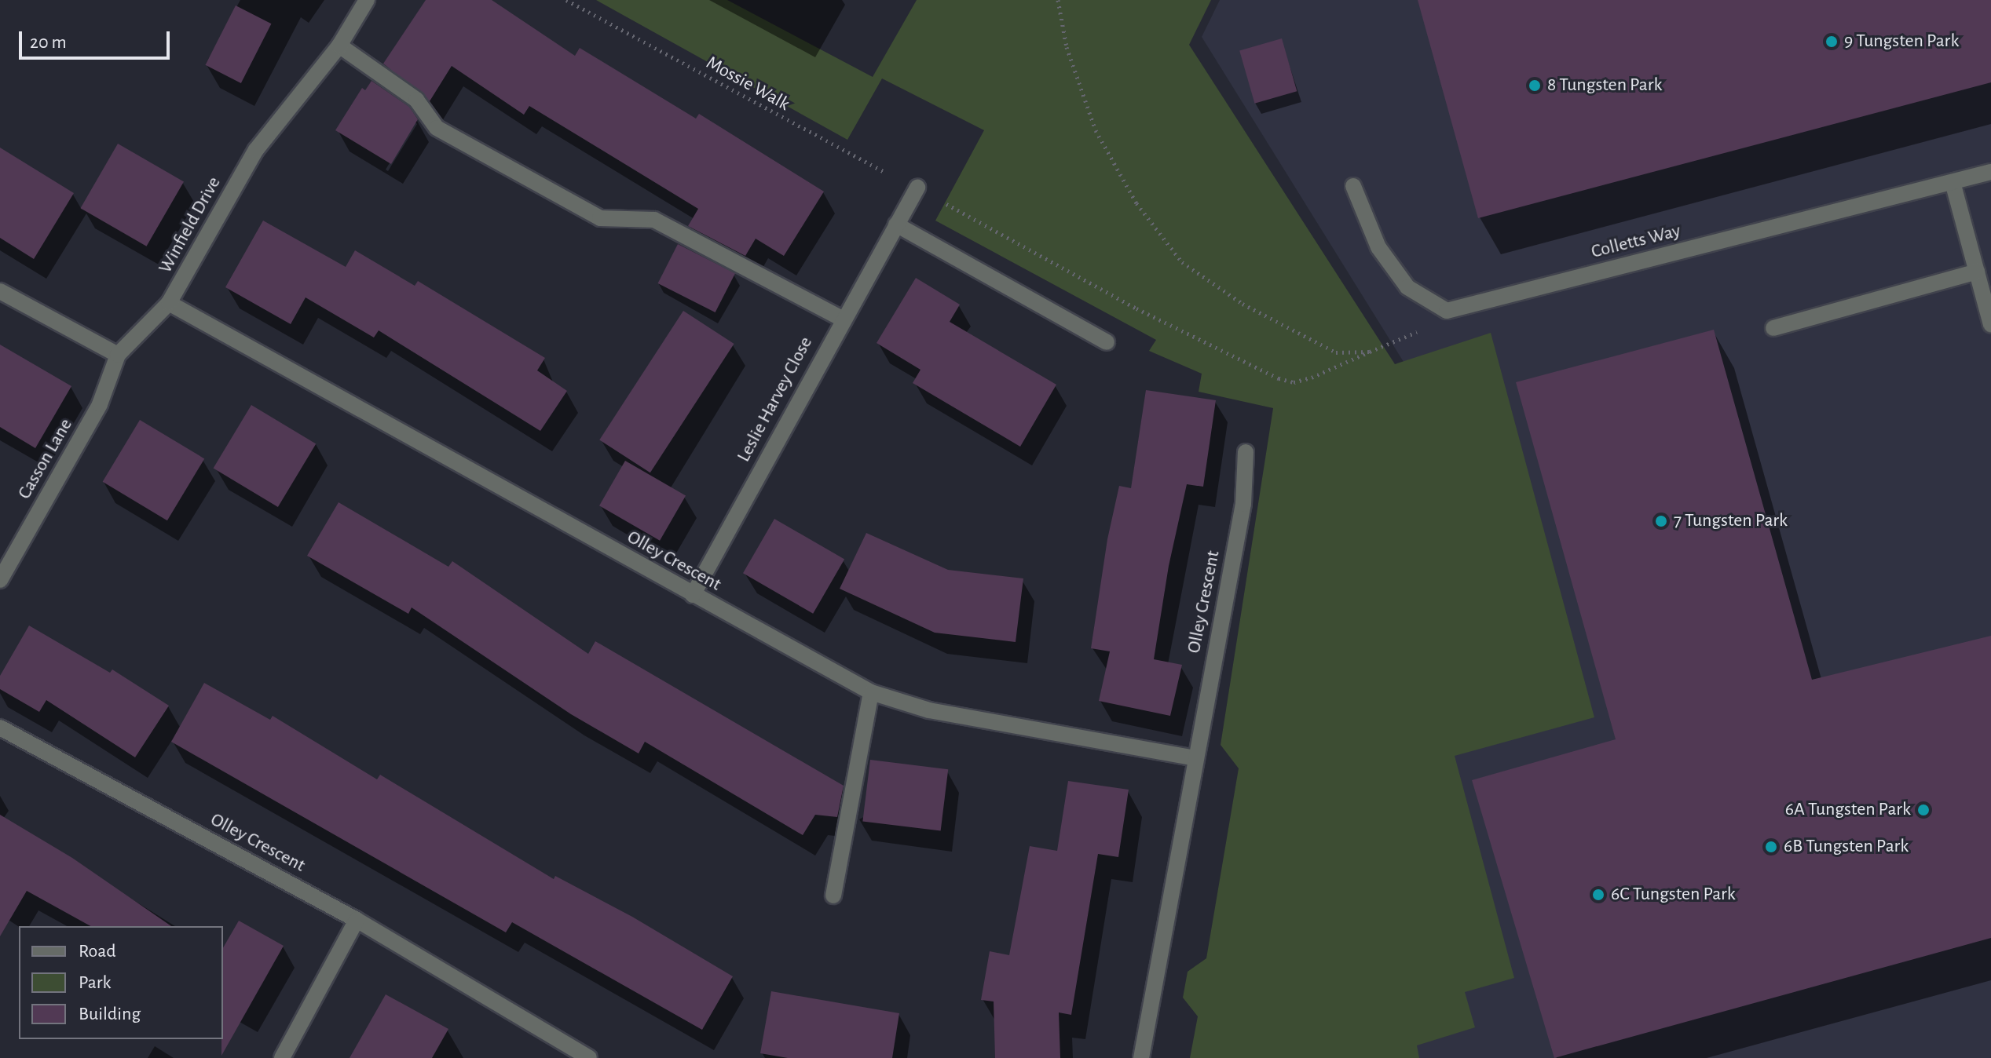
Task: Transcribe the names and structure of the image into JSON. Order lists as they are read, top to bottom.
{
  "streets": {
    "street": [
      "Winfield Drive",
      "Colletts Way",
      "Leslie Harvey Close",
      "Casson Lane",
      "Olley Crescent"
    ],
    "path": ["Mossie Walk"]
  },
  "crossings": [
    ["Mossie Walk", "Leslie Harvey Close"],
    ["Winfield Drive", "Casson Lane"],
    ["Winfield Drive", "Olley Crescent"],
    ["Leslie Harvey Close", "Olley Crescent"]
  ],
  "places": [
    "9 Tungsten Park",
    "8 Tungsten Park",
    "7 Tungsten Park",
    "6A Tungsten Park",
    "6B Tungsten Park",
    "6C Tungsten Park"
  ],
  "legend": ["Road", "Park", "Building"],
  "scale_bar": "20 m"
}
